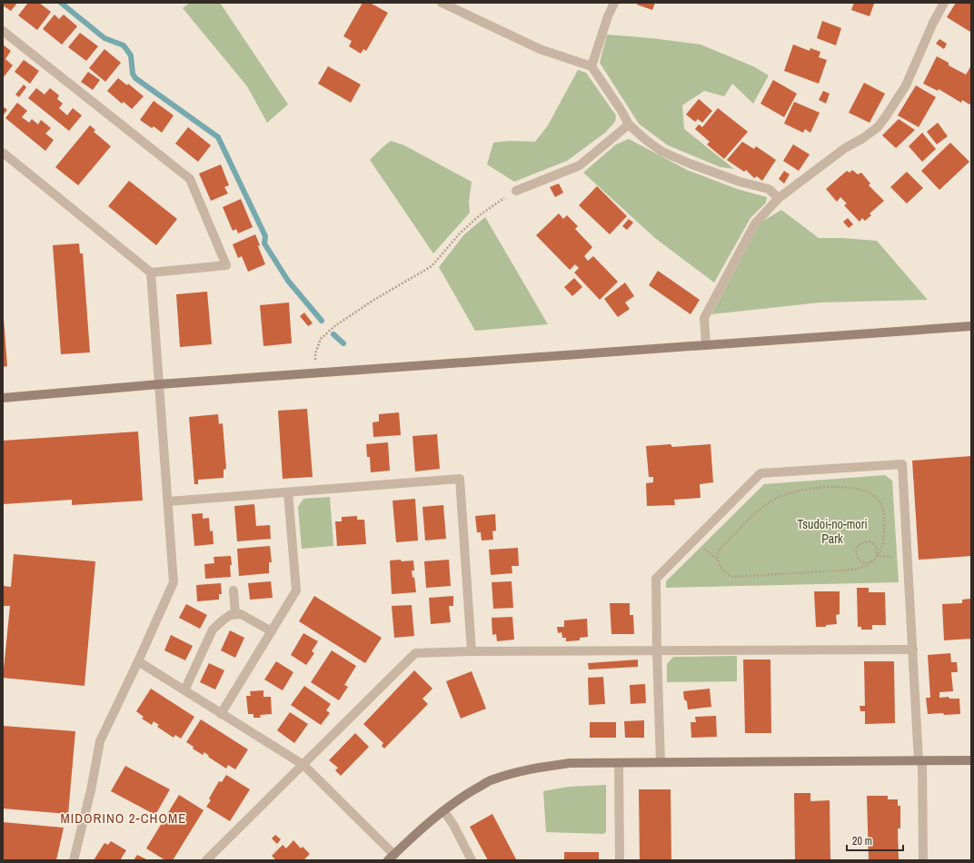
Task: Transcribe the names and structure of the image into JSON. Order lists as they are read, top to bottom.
{
  "districts": ["MIDORINO 2-CHOME"],
  "parks": ["Tsudoi-no-mori Park"],
  "scale_bar": "20 m"
}
